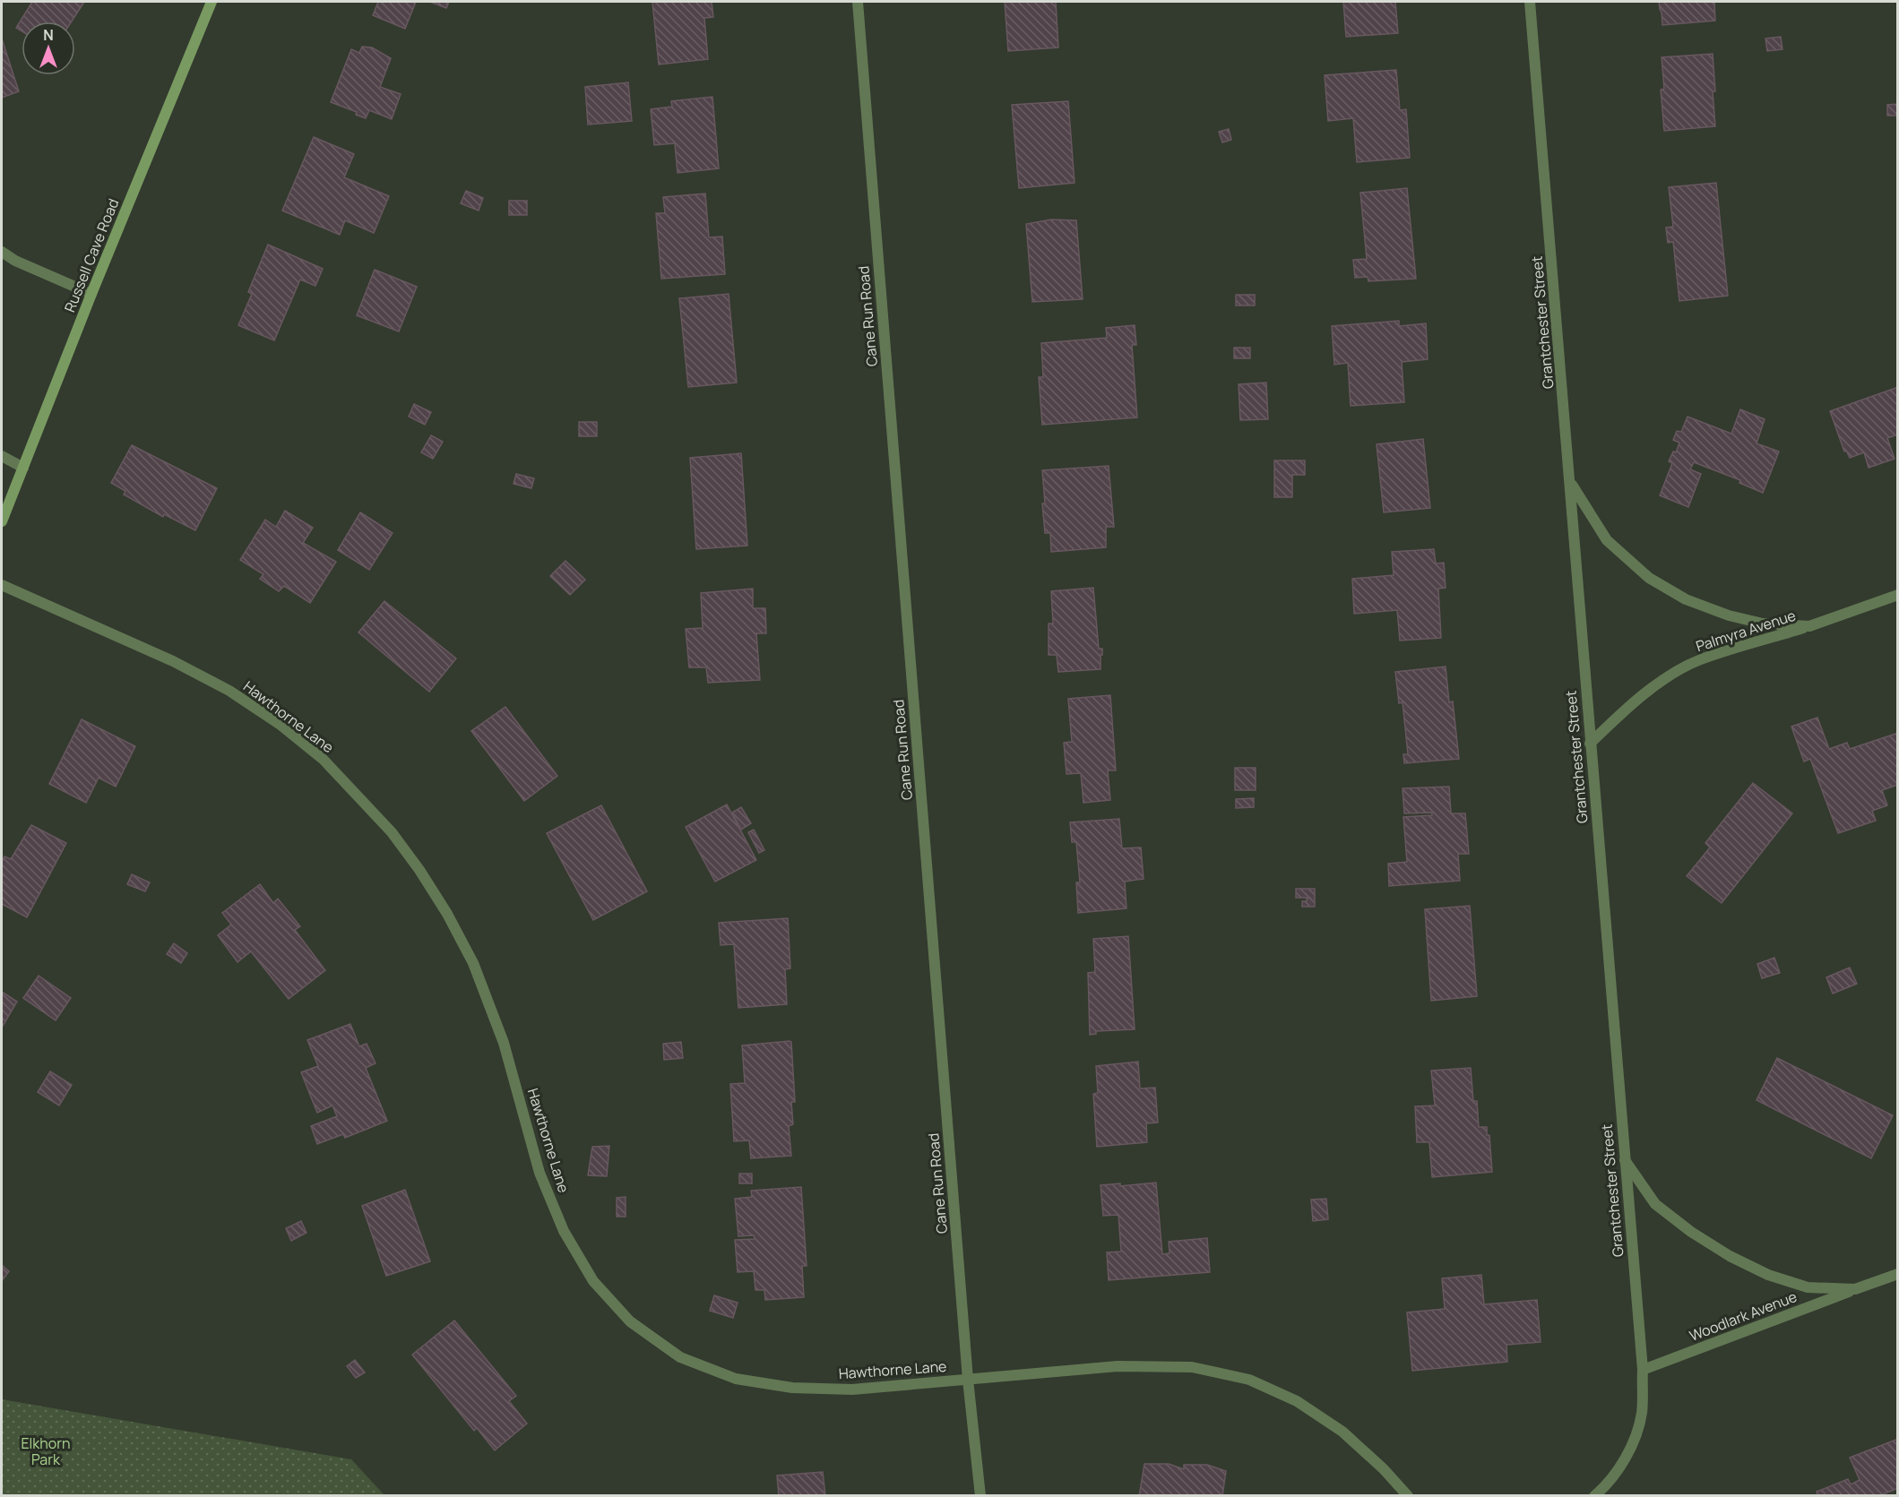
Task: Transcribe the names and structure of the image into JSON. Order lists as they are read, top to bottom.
{
  "streets": {
    "main road": ["Russell Cave Road"],
    "street": [
      "Cane Run Road",
      "Grantchester Street",
      "Palmyra Avenue",
      "Hawthorne Lane",
      "Woodlark Avenue"
    ]
  },
  "crossings": [
    ["Cane Run Road", "Hawthorne Lane"],
    ["Grantchester Street", "Palmyra Avenue"],
    ["Grantchester Street", "Woodlark Avenue"]
  ],
  "parks": ["Elkhorn Park"],
  "north": "top"
}
